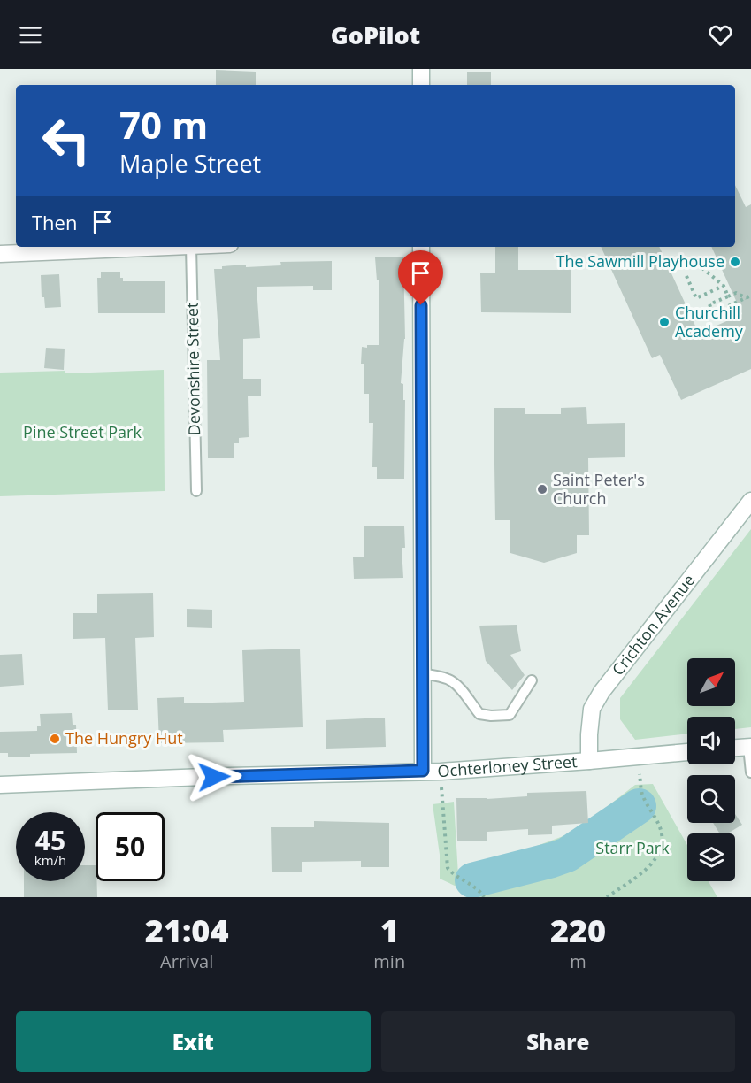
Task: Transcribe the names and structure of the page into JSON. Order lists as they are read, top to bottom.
{
  "streets": {
    "main road": ["Crichton Avenue", "Ochterloney Street"],
    "lane": ["Devonshire Street"]
  },
  "crossings": [
    ["Crichton Avenue", "Ochterloney Street"]
  ],
  "parks": ["Pine Street Park", "Starr Park"],
  "places": [
    "The Sawmill Playhouse",
    "Churchill Academy",
    "Saint Peter's Church",
    "The Hungry Hut"
  ],
  "north": "top right",
  "page": {
    "header": "GoPilot",
    "turn": ["70 m", "Maple Street"],
    "then": "Then",
    "speed": "45 km/h",
    "limit": "50",
    "eta": [
      "21:04",
      "Arrival",
      "1",
      "min",
      "220",
      "m"
    ],
    "buttons": ["Exit", "Share"]
  }
}
